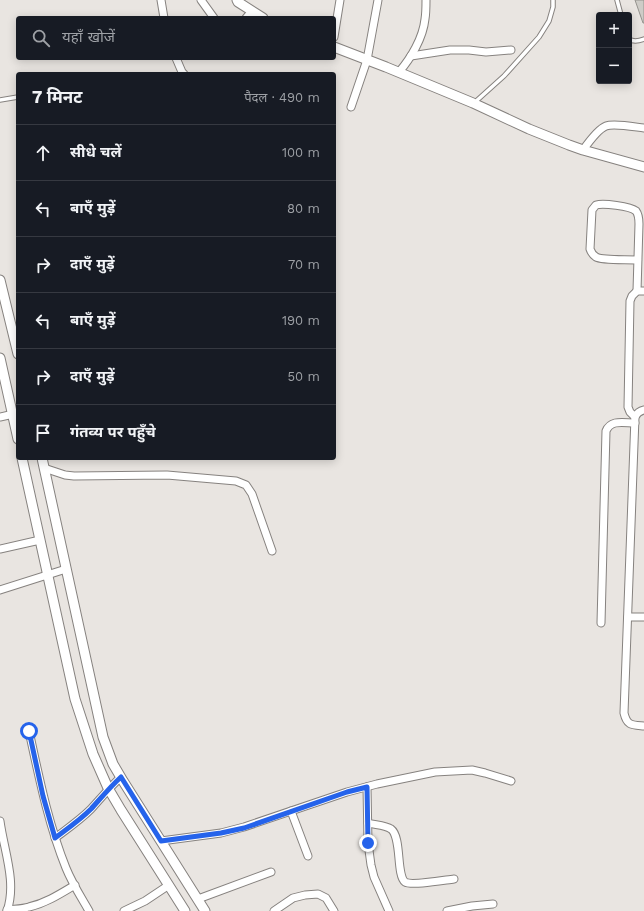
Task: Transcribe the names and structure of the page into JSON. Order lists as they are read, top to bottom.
{
  "page": {
    "map_buttons": ["+", "−"],
    "search": "यहाँ खोजें",
    "heading": ["7 मिनट", "पैदल · 490 m"],
    "list": [
      ["सीधे चलें", "100 m"],
      ["बाएँ मुड़ें", "80 m"],
      ["दाएँ मुड़ें", "70 m"],
      ["बाएँ मुड़ें", "190 m"],
      ["दाएँ मुड़ें", "50 m"],
      "गंतव्य पर पहुँचे"
    ]
  }
}
